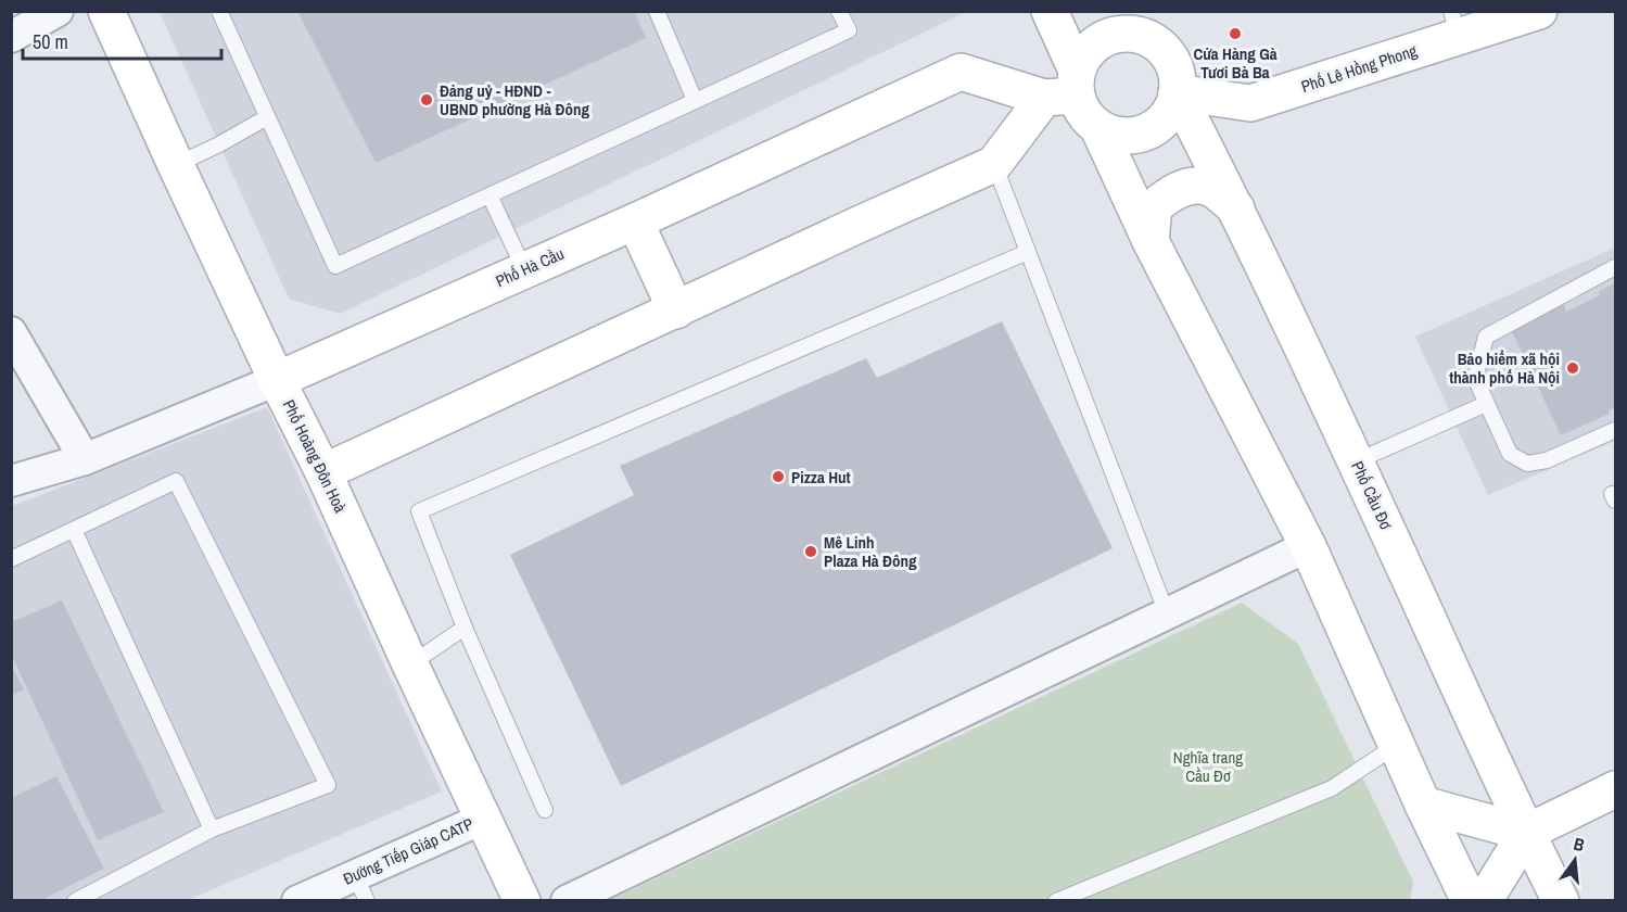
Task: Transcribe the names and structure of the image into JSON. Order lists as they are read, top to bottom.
{
  "streets": {
    "street": [
      "Phố Lê Hồng Phong",
      "Phố Hà Cầu",
      "Phố Hoàng Đôn Hoà",
      "Phố Cầu Đơ",
      "Đường Tiếp Giáp CATP"
    ]
  },
  "crossings": [
    ["Phố Lê Hồng Phong", "Phố Hà Cầu"],
    ["Phố Lê Hồng Phong", "Phố Cầu Đơ"],
    ["Phố Hà Cầu", "Phố Hoàng Đôn Hoà"],
    ["Phố Hà Cầu", "Phố Cầu Đơ"],
    ["Phố Hoàng Đôn Hoà", "Đường Tiếp Giáp CATP"]
  ],
  "parks": ["Nghĩa trang Cầu Đơ"],
  "places": [
    "Cửa Hàng Gà Tươi Bà Ba",
    "Đảng uỷ - HĐND - UBND phường Hà Đông",
    "Bảo hiểm xã hội thành phố Hà Nội",
    "Pizza Hut",
    "Mê Linh Plaza Hà Đông"
  ],
  "scale_bar": "50 m",
  "north": "top"
}
